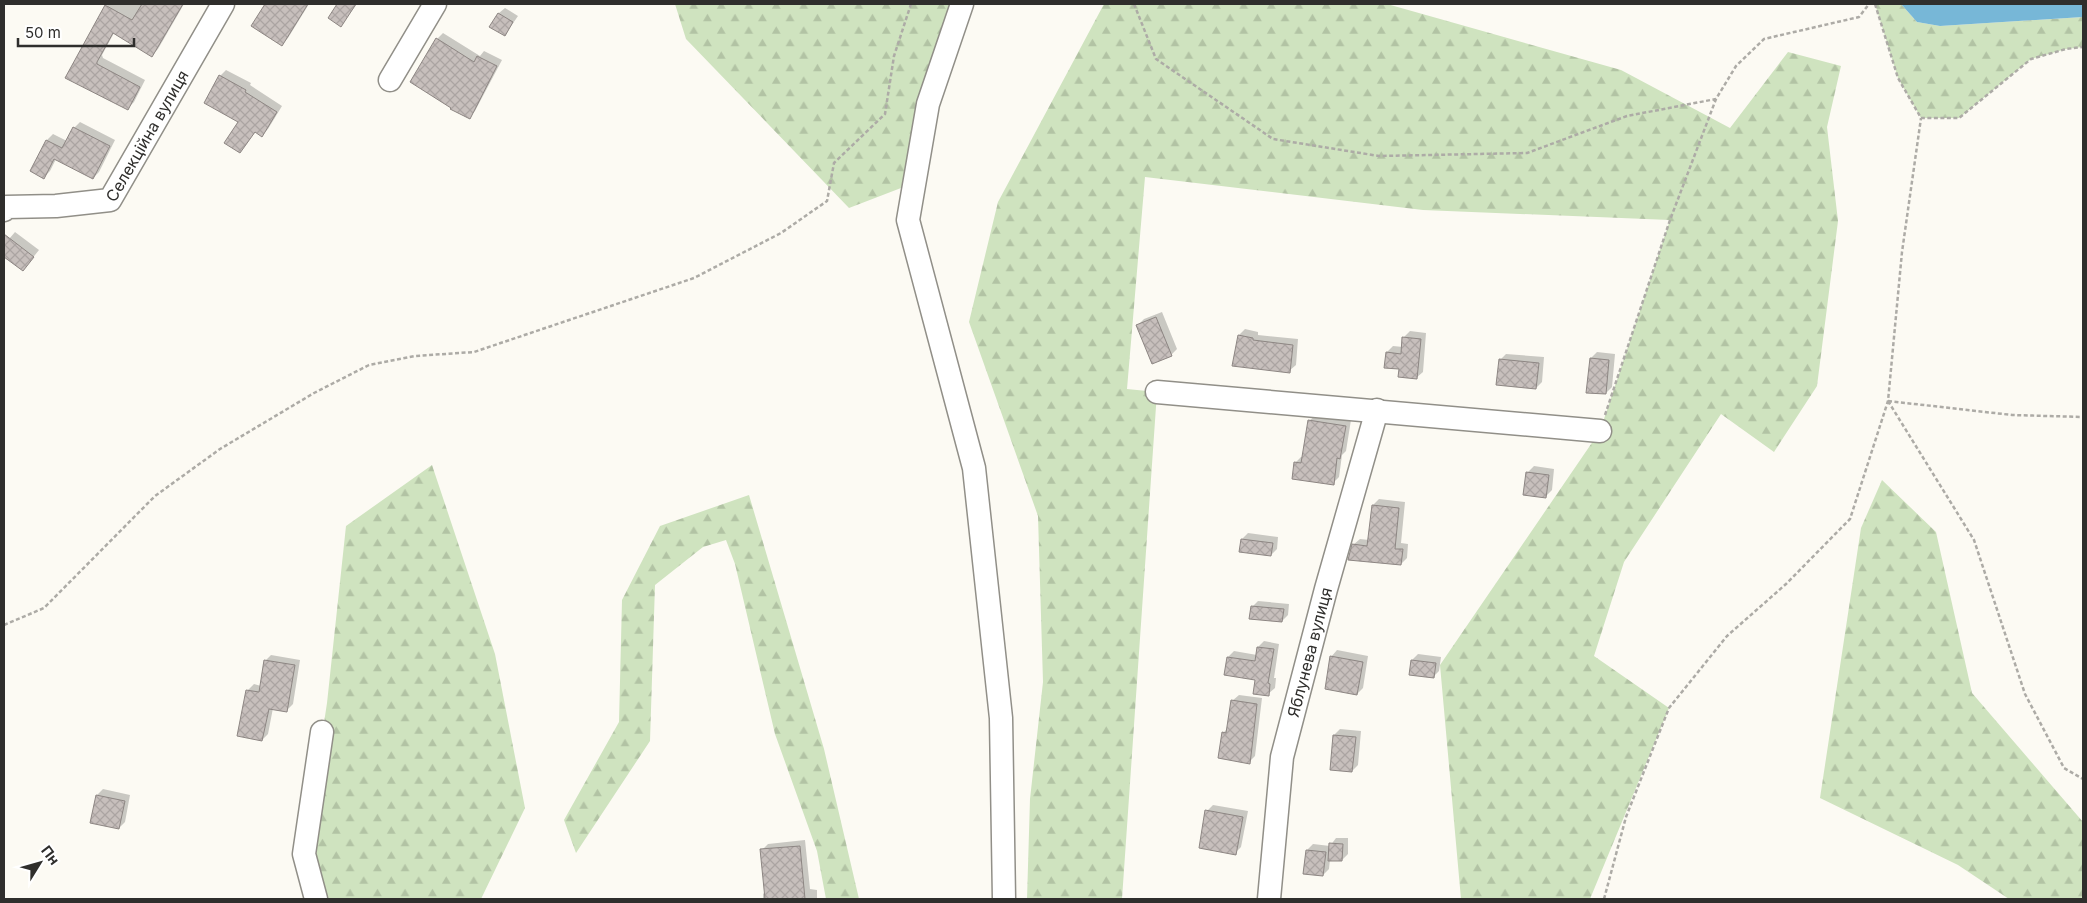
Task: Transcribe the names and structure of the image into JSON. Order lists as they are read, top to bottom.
{
  "streets": {
    "street": ["Селекційна вулиця", "Яблунева вулиця"]
  },
  "scale_bar": "50 m",
  "north": "top right"
}
